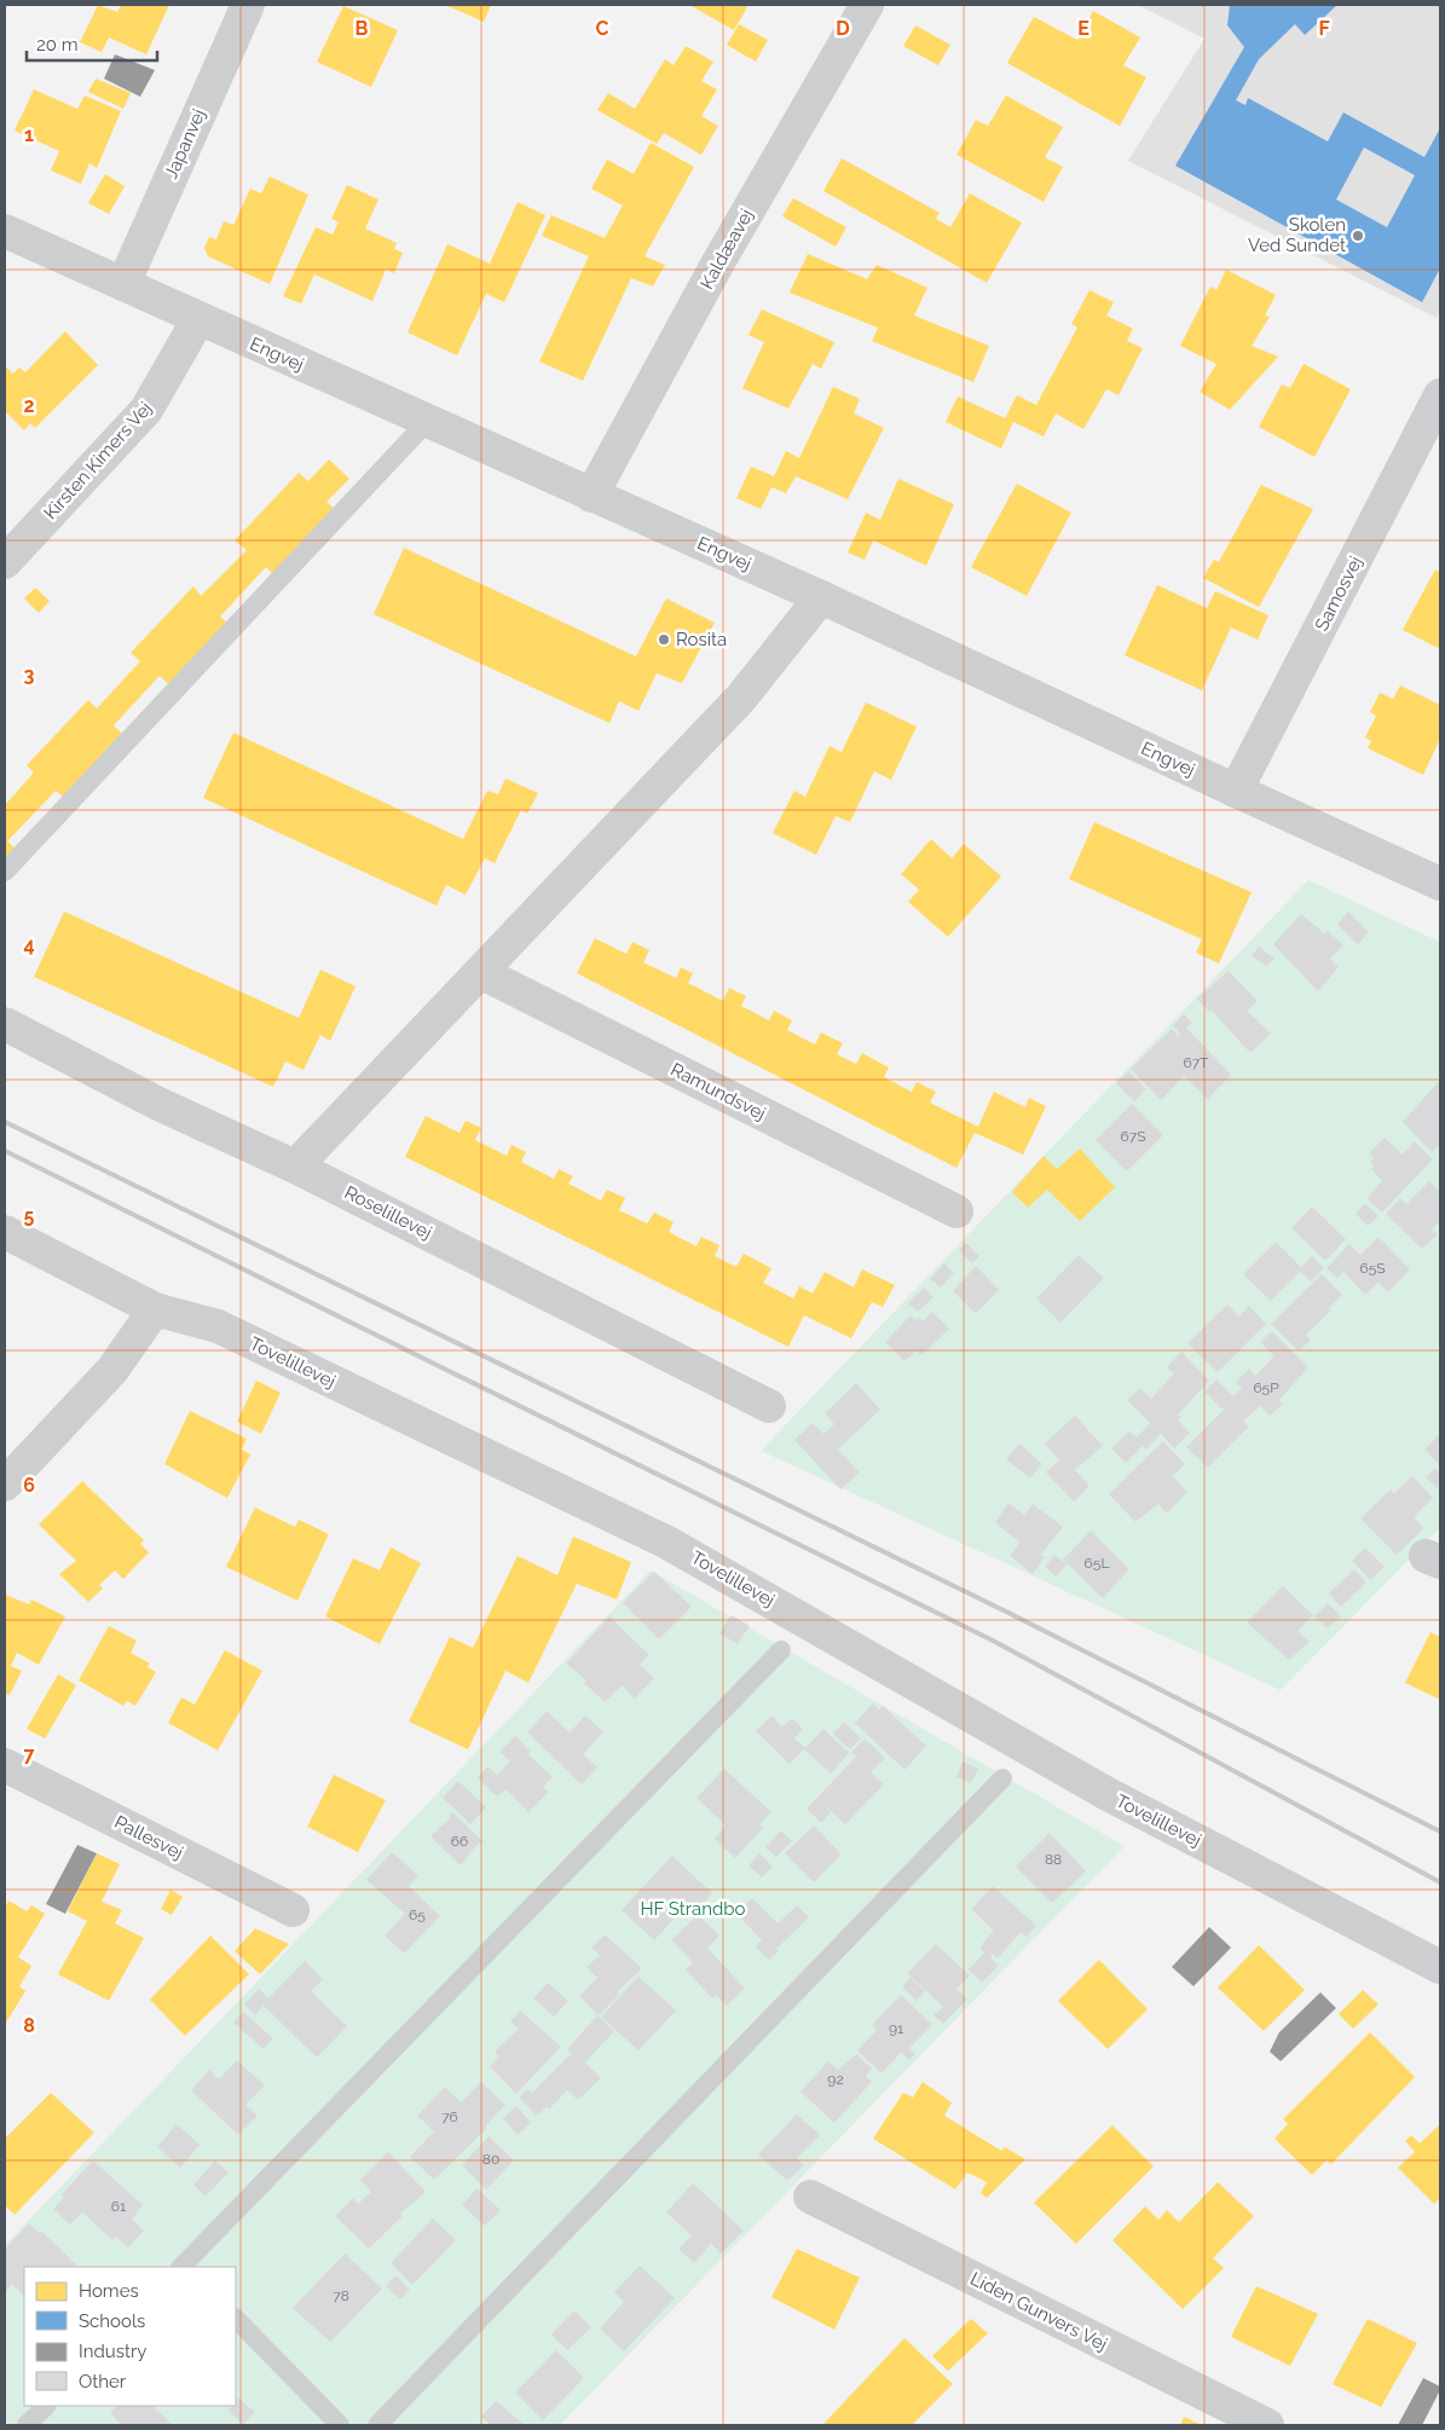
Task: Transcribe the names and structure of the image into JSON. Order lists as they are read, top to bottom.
{
  "streets": {
    "street": [
      "Japanvej",
      "Kaldæavej",
      "Engvej",
      "Kirsten Kimers Vej",
      "Samosvej",
      "Ramundsvej",
      "Roselillevej",
      "Tovelillevej",
      "Pallesvej",
      "Liden Gunvers Vej"
    ]
  },
  "crossings": [
    ["Japanvej", "Engvej"],
    ["Kaldæavej", "Engvej"],
    ["Engvej", "Kirsten Kimers Vej"],
    ["Engvej", "Samosvej"]
  ],
  "parks": ["HF Strandbo"],
  "places": ["Skolen Ved Sundet", "Rosita"],
  "house_numbers": [
    "67T",
    "67S",
    "65S",
    "65P",
    "65L",
    "66",
    "88",
    "65",
    "91",
    "92",
    "76",
    "80",
    "61",
    "78"
  ],
  "legend": [
    "Homes",
    "Schools",
    "Industry",
    "Other"
  ],
  "scale_bar": "20 m",
  "grid": {
    "columns": [
      "B",
      "C",
      "D",
      "E",
      "F"
    ],
    "rows": [
      "1",
      "2",
      "3",
      "4",
      "5",
      "6",
      "7",
      "8"
    ]
  }
}
